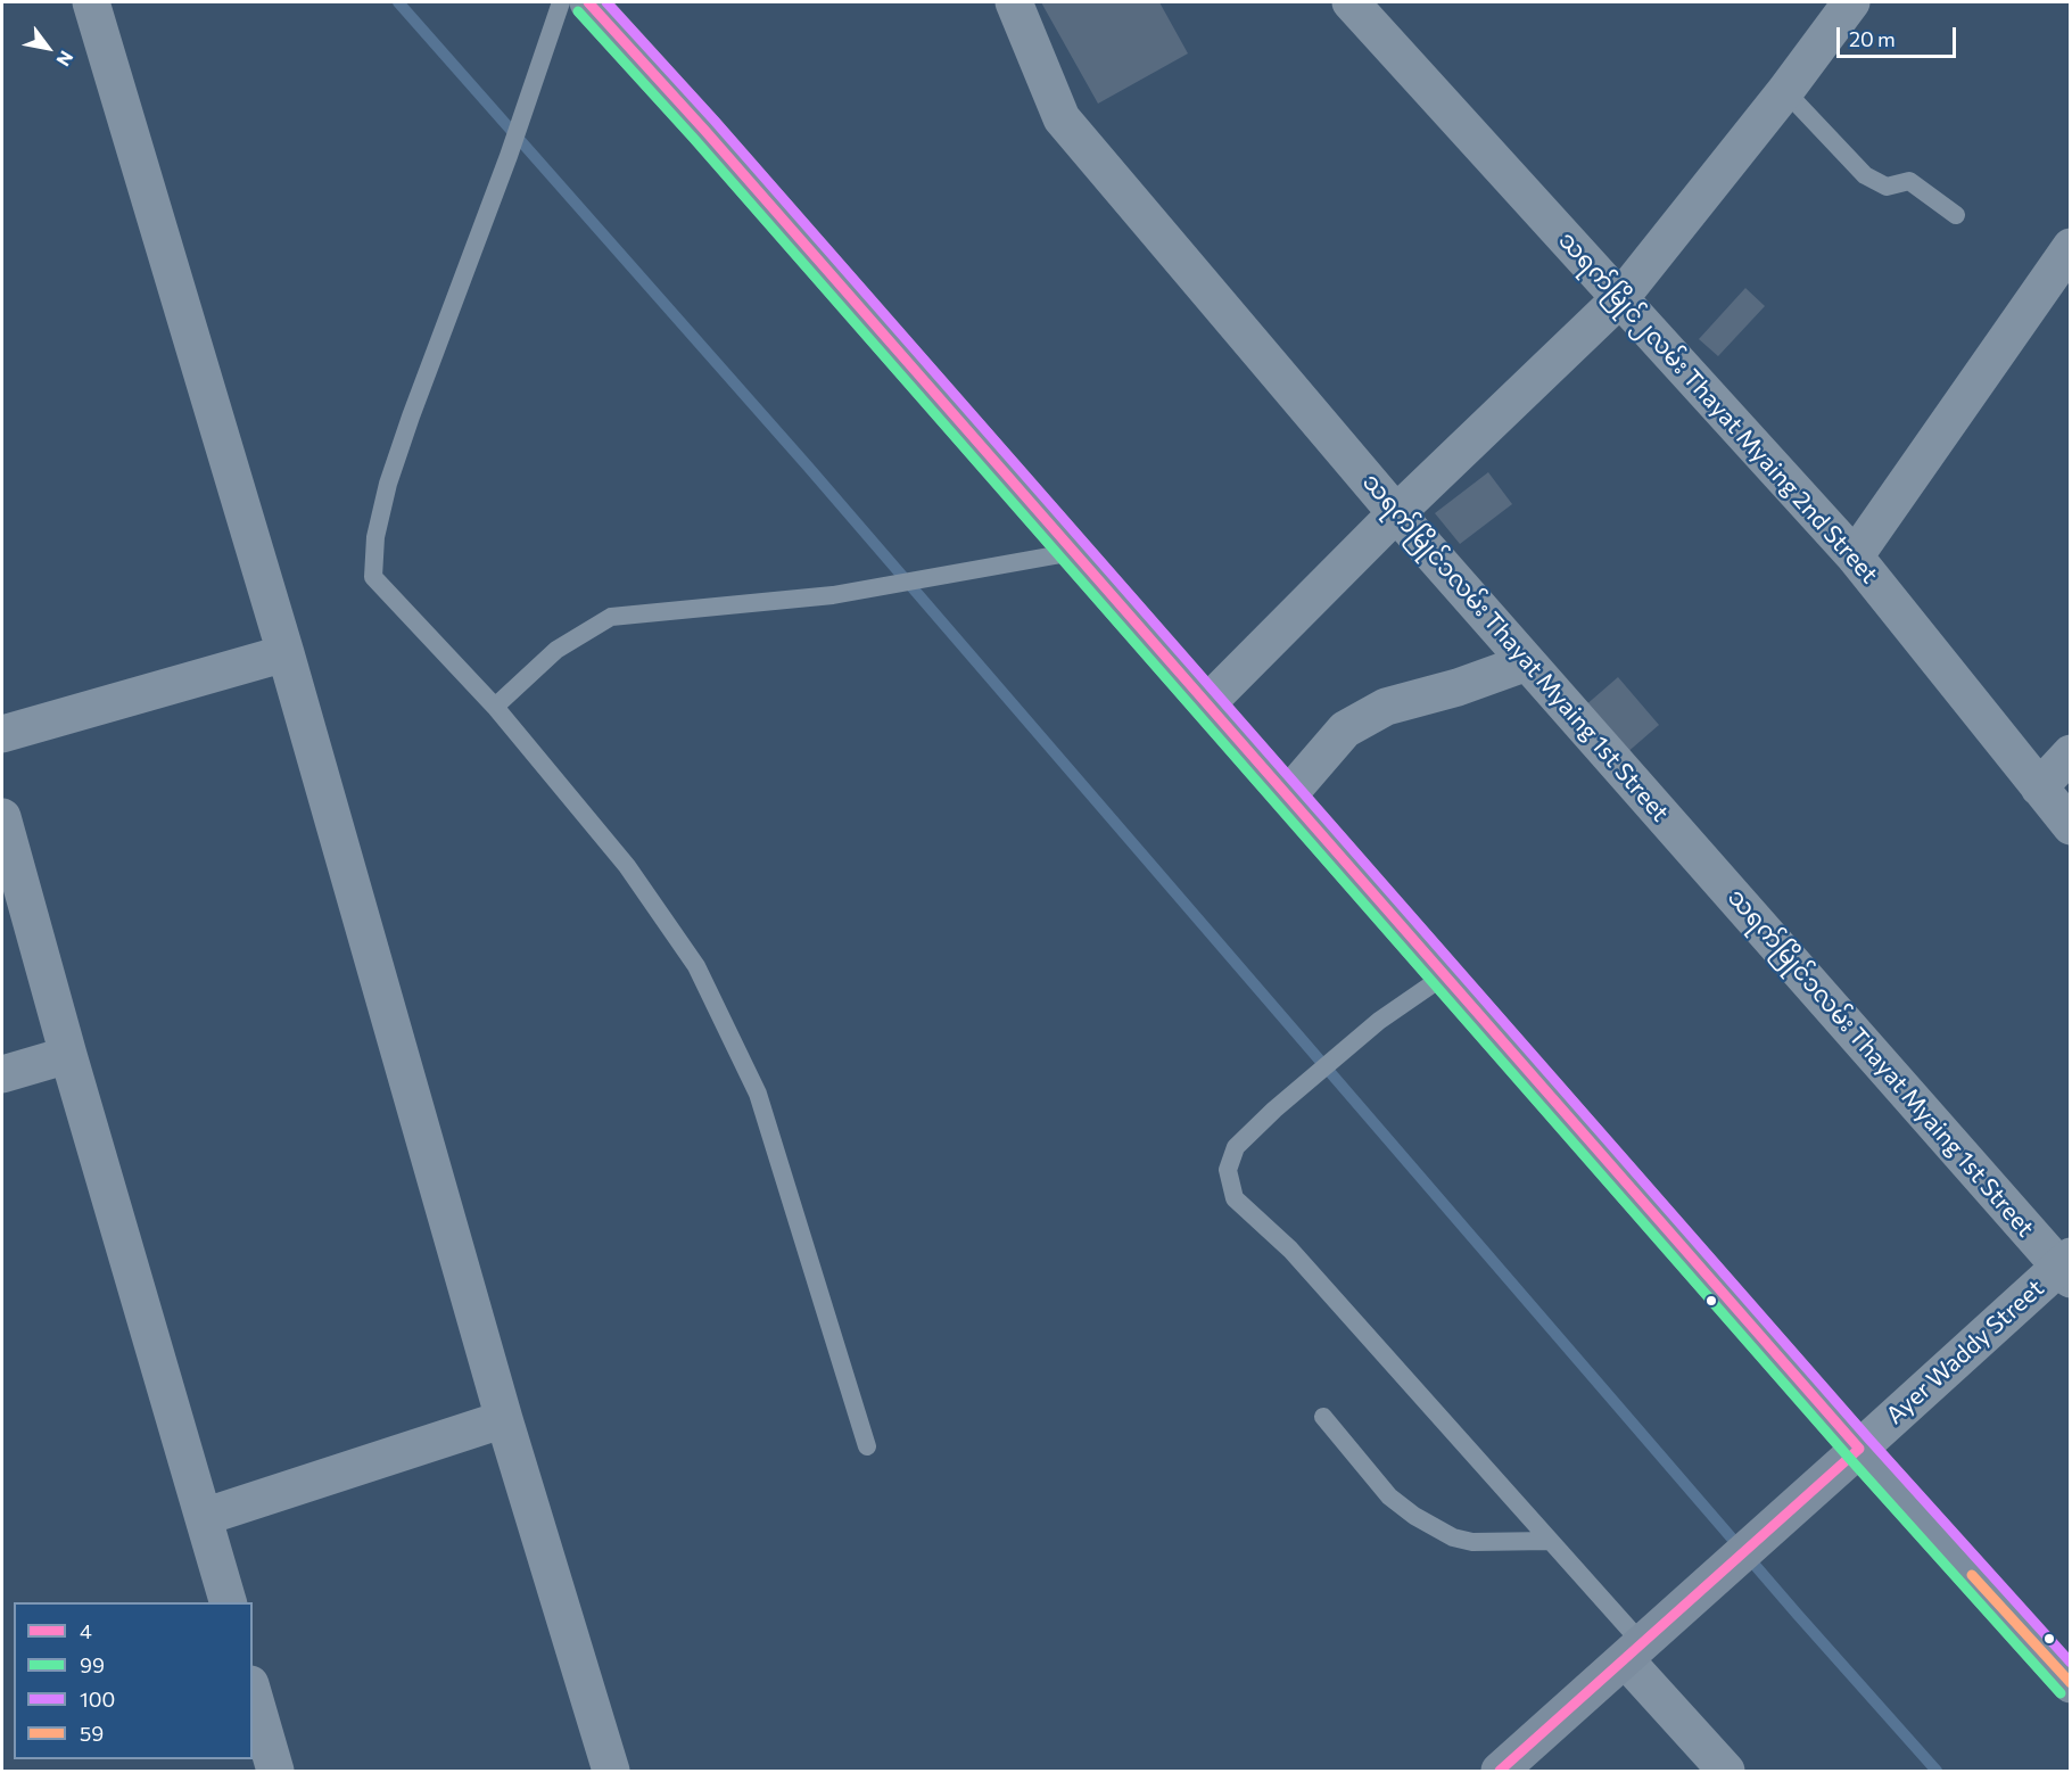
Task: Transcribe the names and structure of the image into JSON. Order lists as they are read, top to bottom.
{
  "streets": {
    "street": ["သရက်မြိုင်၂လမ်း Thayat Myaing 2nd Street", "သရက်မြိုင်၁လမ်း Thayat Myaing 1st Street", "Ayer Waddy Street"]
  },
  "crossings": [
    ["သရက်မြိုင်၁လမ်း Thayat Myaing 1st Street", "Ayer Waddy Street"]
  ],
  "lines": [
    "transit line 4",
    "transit line 100",
    "transit line 99",
    "transit line 59"
  ],
  "legend": [
    "4",
    "99",
    "100",
    "59"
  ],
  "scale_bar": "20 m",
  "north": "bottom right"
}
